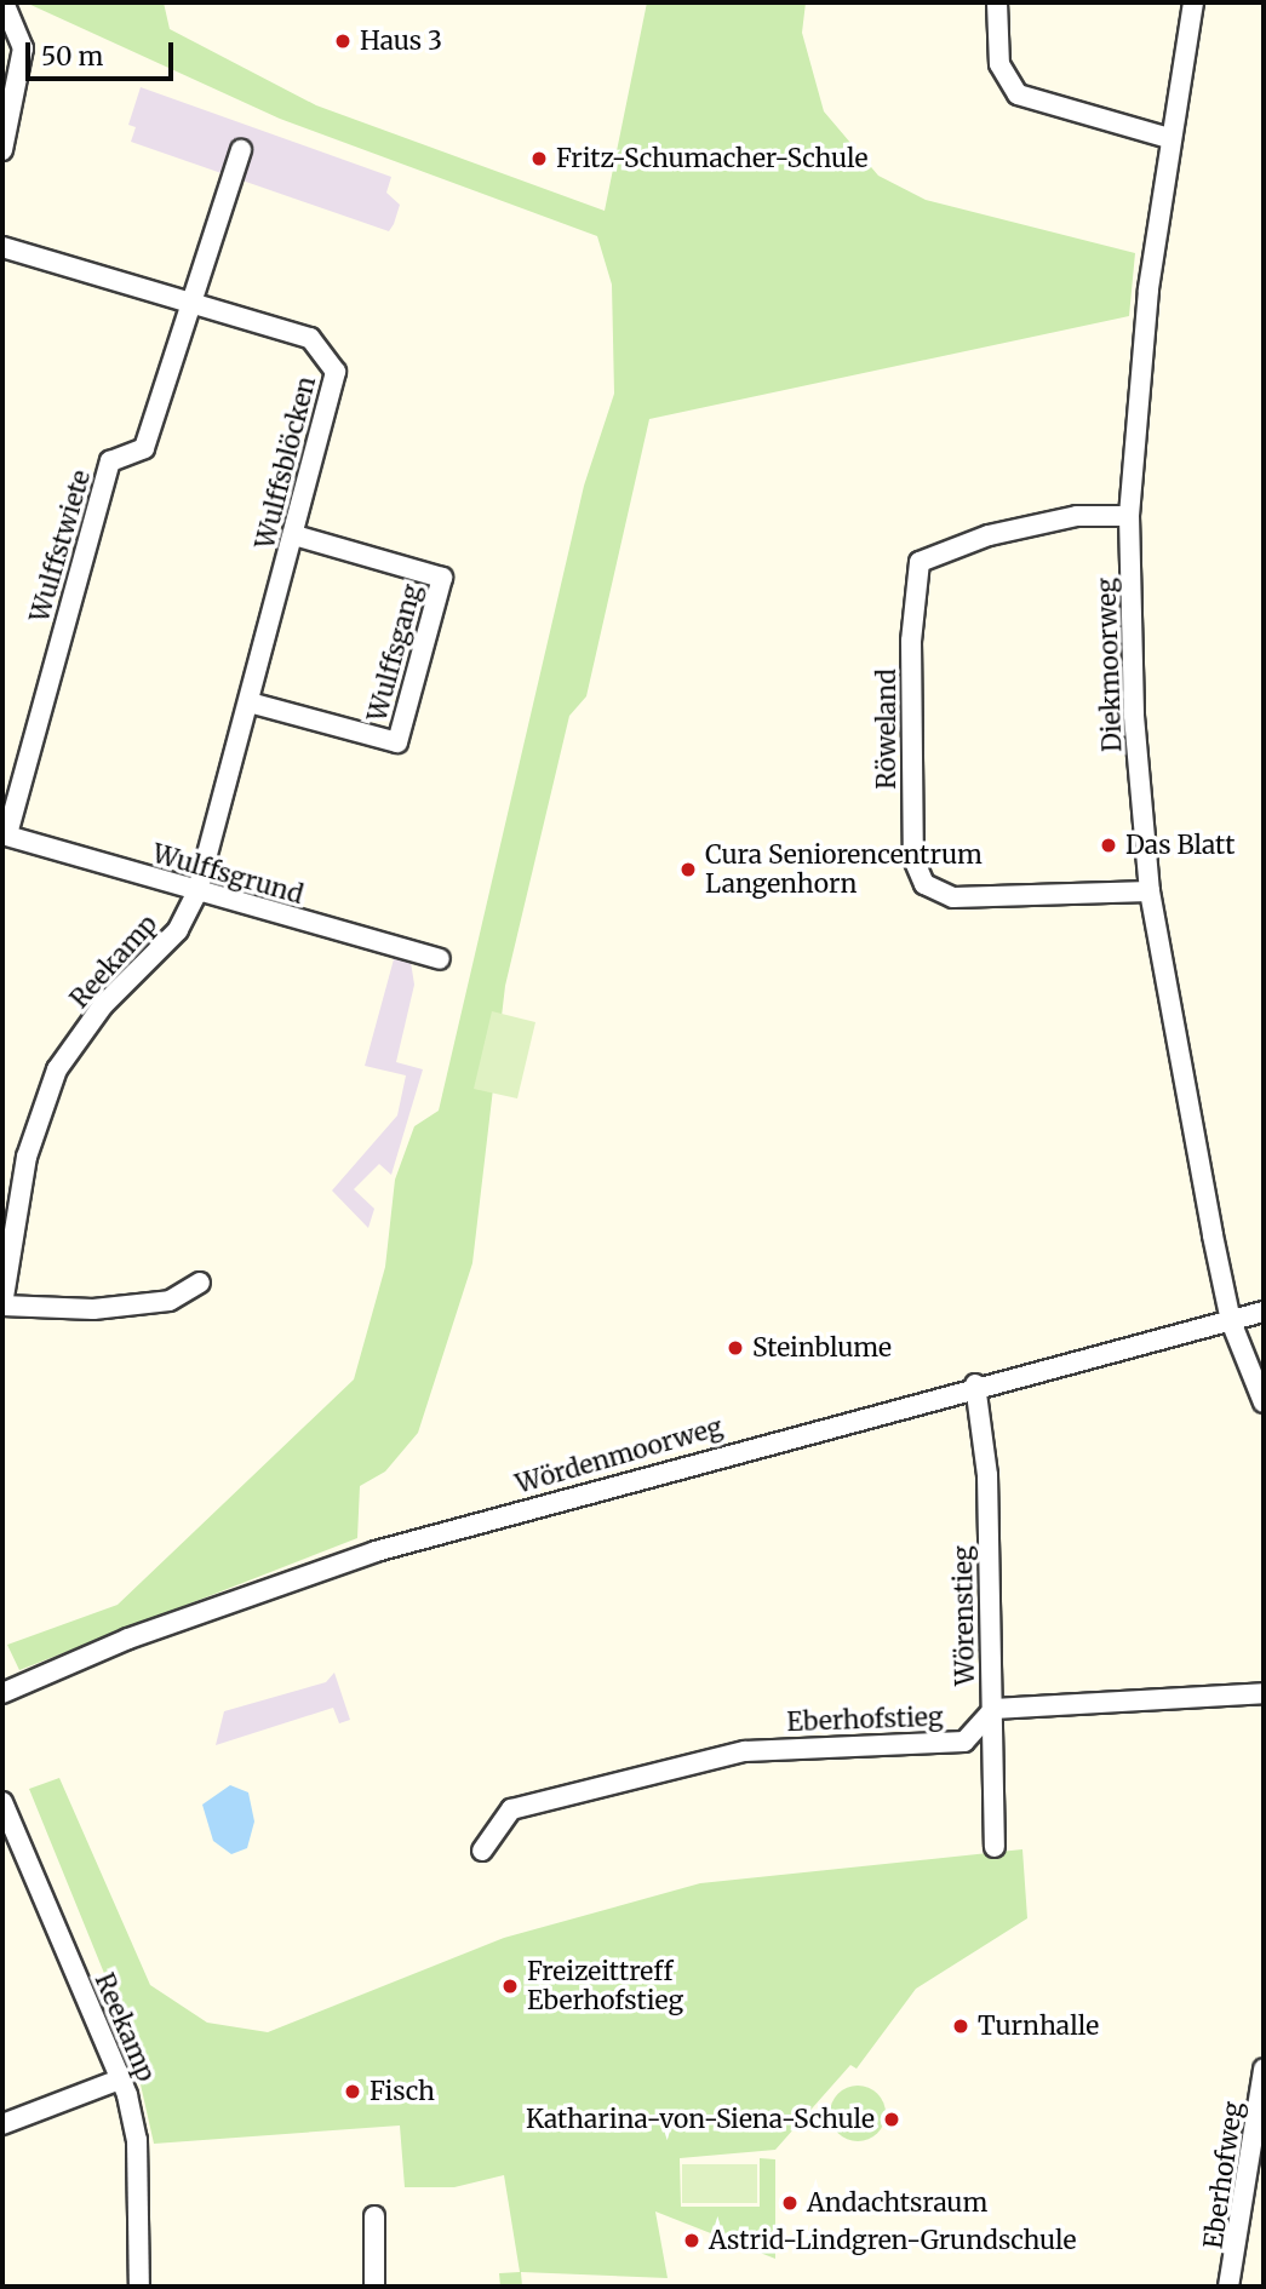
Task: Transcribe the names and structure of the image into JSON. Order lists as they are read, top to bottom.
{
  "streets": {
    "street": [
      "Wulffsblöcken",
      "Wulffstwiete",
      "Wulffsgang",
      "Diekmoorweg",
      "Röweland",
      "Wulffsgrund",
      "Reekamp",
      "Wördenmoorweg",
      "Wörenstieg",
      "Eberhofstieg",
      "Eberhofweg"
    ]
  },
  "crossings": [
    ["Wulffsblöcken", "Wulffstwiete"],
    ["Wulffsblöcken", "Wulffsgang"],
    ["Wulffsblöcken", "Wulffsgrund"],
    ["Wulffsblöcken", "Reekamp"],
    ["Wulffstwiete", "Wulffsgrund"],
    ["Diekmoorweg", "Röweland"],
    ["Diekmoorweg", "Wördenmoorweg"],
    ["Wulffsgrund", "Reekamp"],
    ["Wördenmoorweg", "Wörenstieg"],
    ["Wörenstieg", "Eberhofstieg"]
  ],
  "places": [
    "Haus 3",
    "Fritz-Schumacher-Schule",
    "Das Blatt",
    "Cura Seniorencentrum Langenhorn",
    "Steinblume",
    "Freizeittreff Eberhofstieg",
    "Turnhalle",
    "Fisch",
    "Katharina-von-Siena-Schule",
    "Andachtsraum",
    "Astrid-Lindgren-Grundschule"
  ],
  "scale_bar": "50 m"
}
